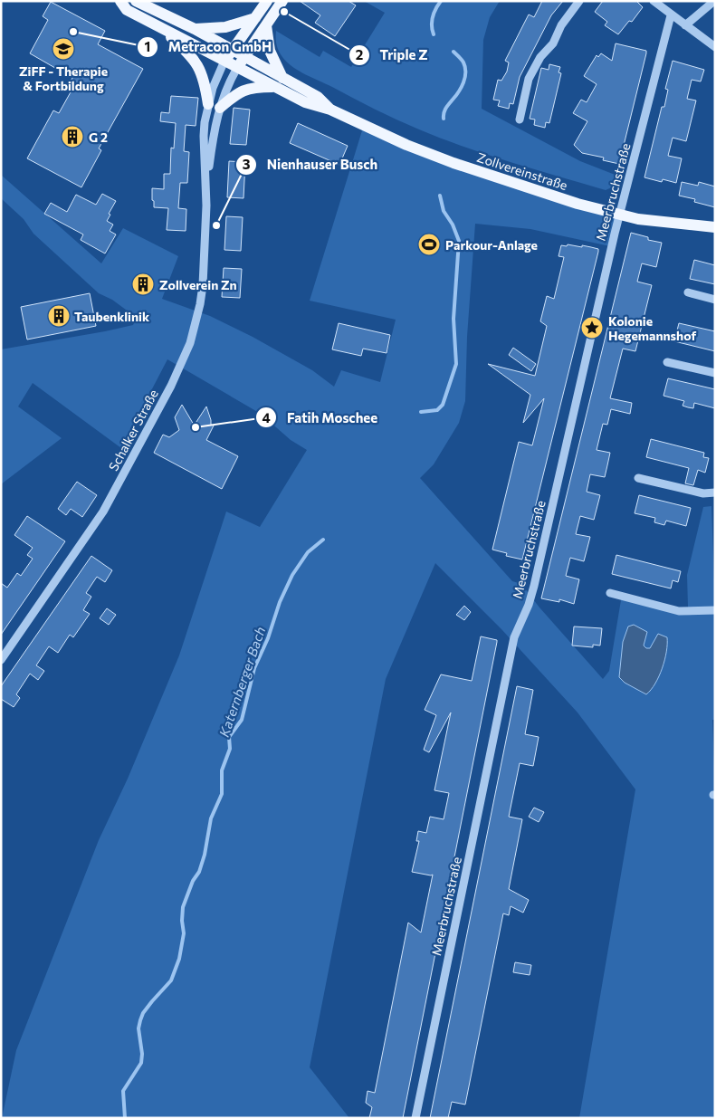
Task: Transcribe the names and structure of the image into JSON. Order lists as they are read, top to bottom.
{
  "streets": {
    "main road": ["Zollvereinstraße"],
    "street": ["Meerbruchstraße", "Schalker Straße"]
  },
  "crossings": [
    ["Zollvereinstraße", "Meerbruchstraße"],
    ["Zollvereinstraße", "Schalker Straße"]
  ],
  "water": ["Katernberger Bach"],
  "places": {
    "other": [
      "Triple Z",
      "Metracon GmbH",
      "Nienhauser Busch",
      "Fatih Moschee"
    ],
    "school or university": ["ZiFF - Therapie & Fortbildung"],
    "building": ["G 2", "Zollverein Zn", "Taubenklinik"],
    "sports": ["Parkour-Anlage"],
    "place": ["Kolonie Hegemannshof"]
  }
}
